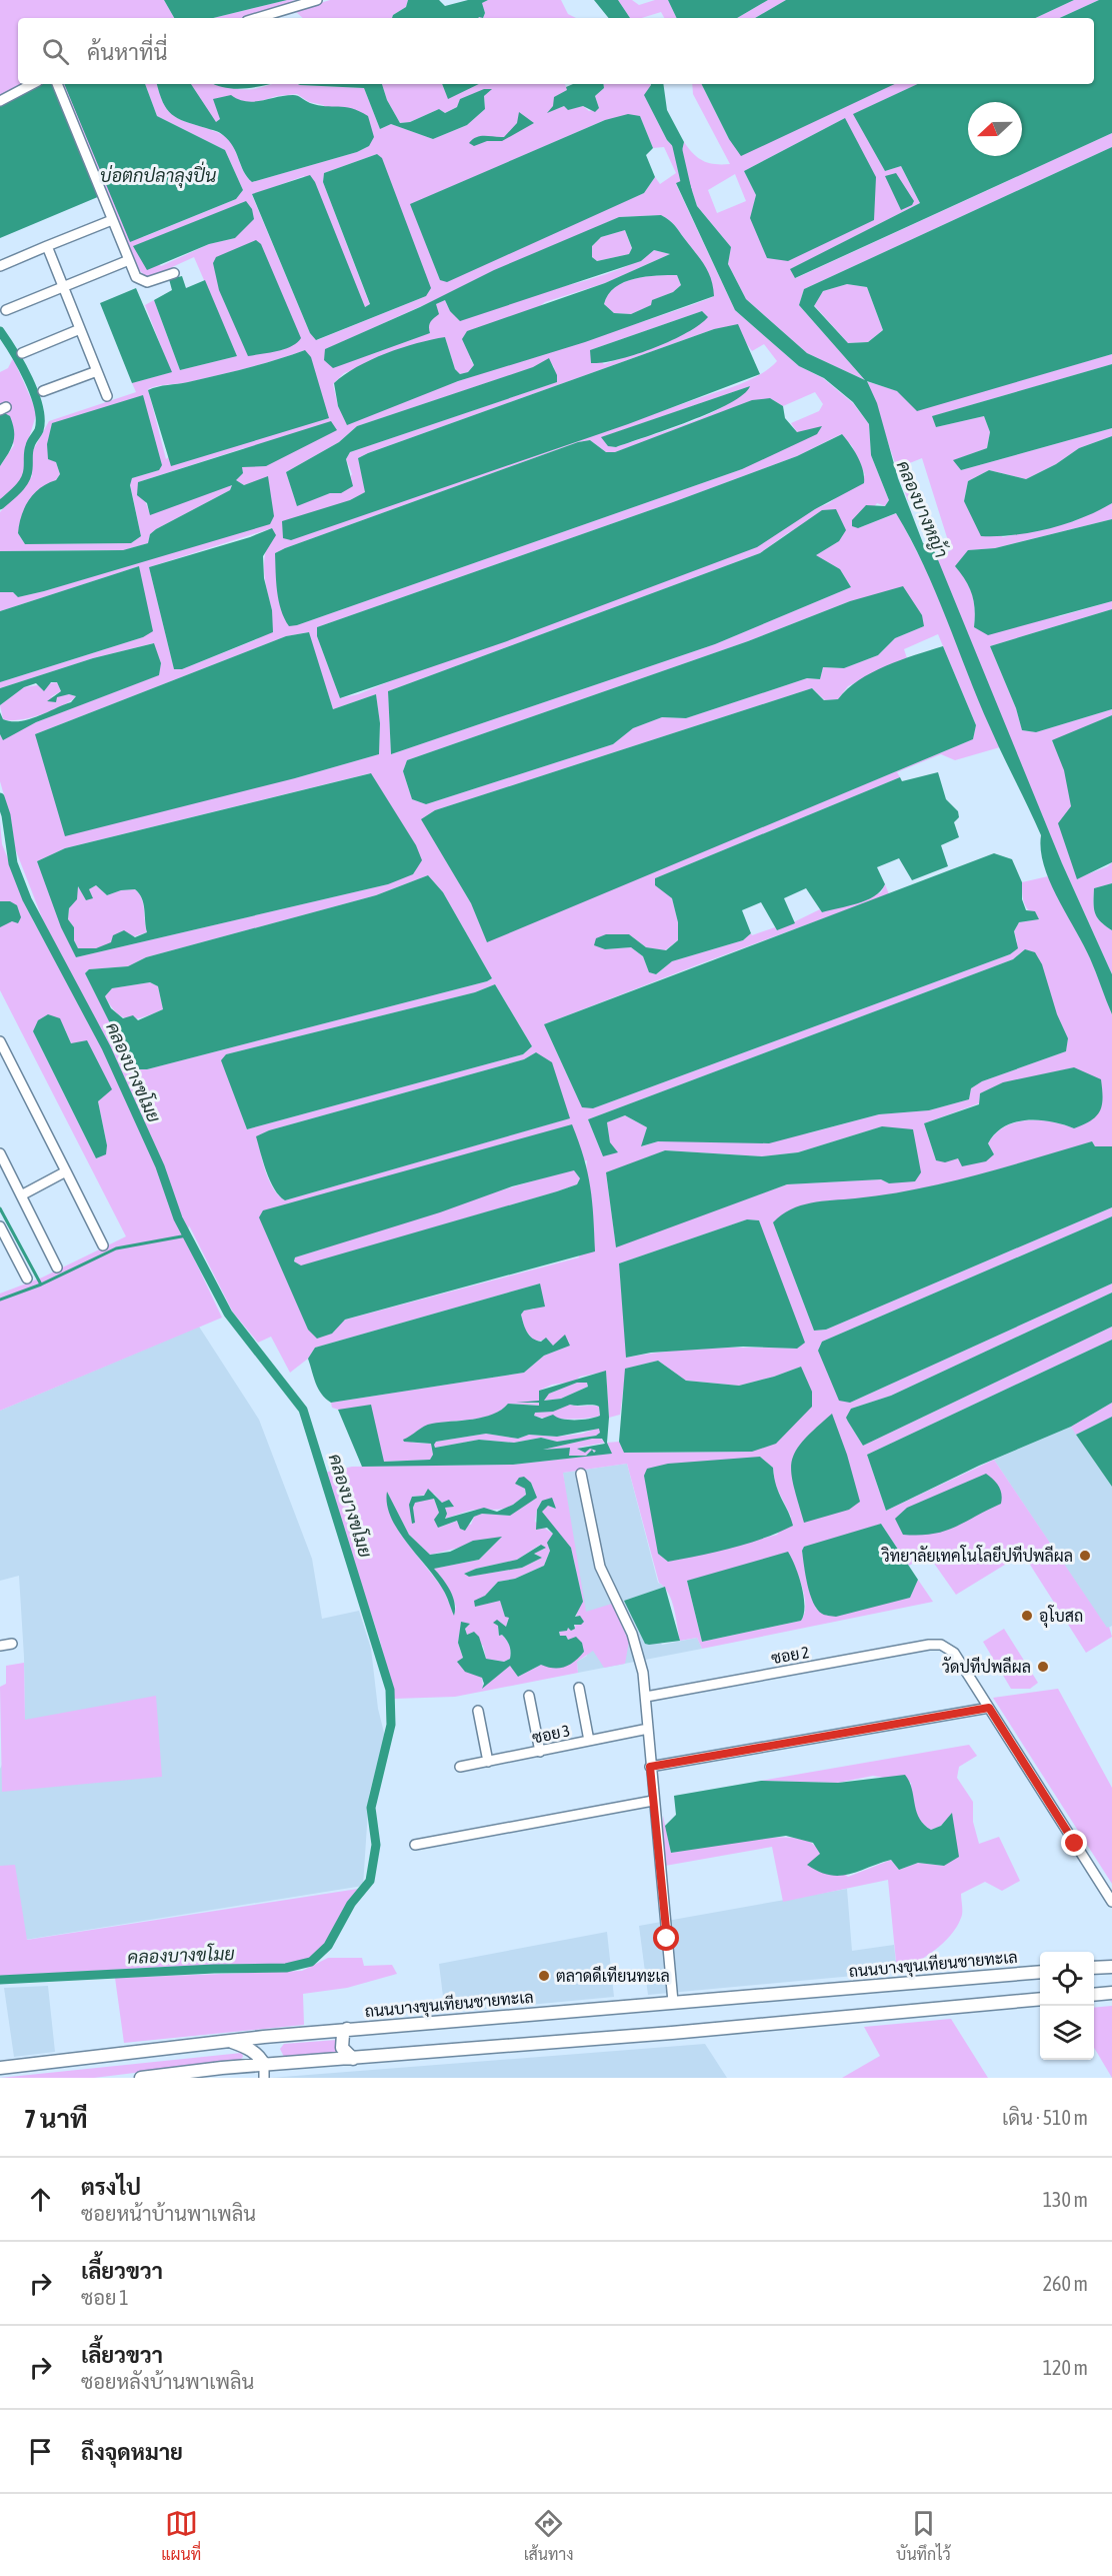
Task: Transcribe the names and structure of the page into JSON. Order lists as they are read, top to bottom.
{
  "streets": {
    "main road": ["ถนนบางขุนเทียนชายทะเล"],
    "street": ["ซอย 2", "ซอย 3"]
  },
  "water": ["บ่อตกปลาลุงปิ่น", "คลองบางหญ้า", "คลองบางขโมย"],
  "places": [
    "วิทยาลัยเทคโนโลยีปทีปพลีผล",
    "อุโบสถ",
    "วัดปทีปพลีผล",
    "ตลาดดีเทียนทะเล"
  ],
  "north": "left",
  "page": {
    "search": "ค้นหาที่นี่",
    "heading": ["7 นาที", "เดิน · 510 m"],
    "list": [
      ["ตรงไป", "ซอยหน้าบ้านพาเพลิน", "130 m"],
      ["เลี้ยวขวา", "ซอย 1", "260 m"],
      ["เลี้ยวขวา", "ซอยหลังบ้านพาเพลิน", "120 m"],
      "ถึงจุดหมาย"
    ],
    "nav": ["แผนที่", "เส้นทาง", "บันทึกไว้"]
  }
}
